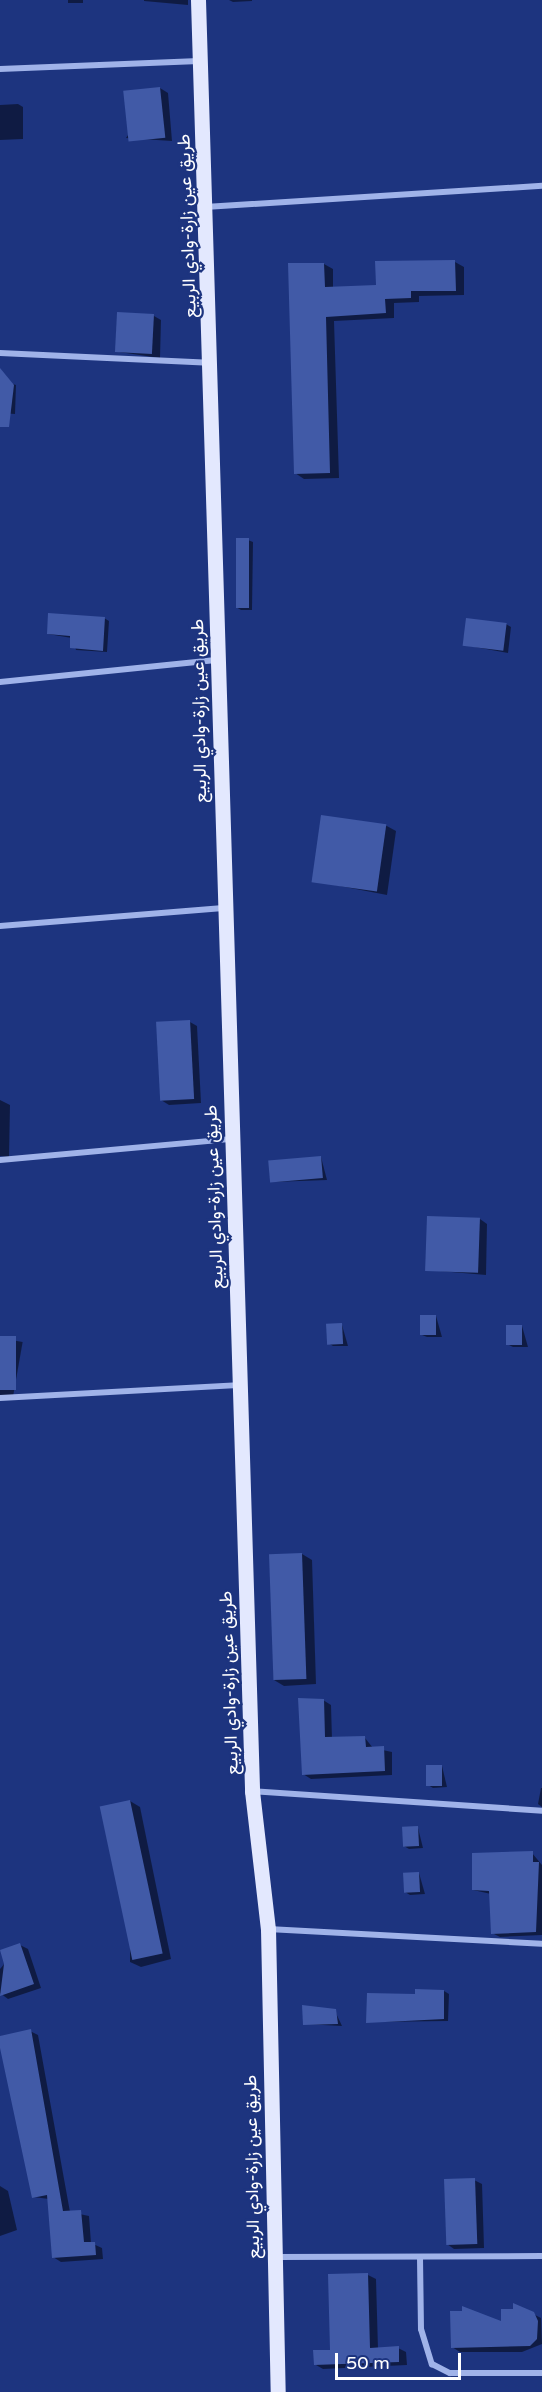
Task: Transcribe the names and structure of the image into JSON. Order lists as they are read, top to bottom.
{
  "streets": {
    "main road": ["طريق عين زارة-وادي الربيع"]
  },
  "scale_bar": "50 m"
}
